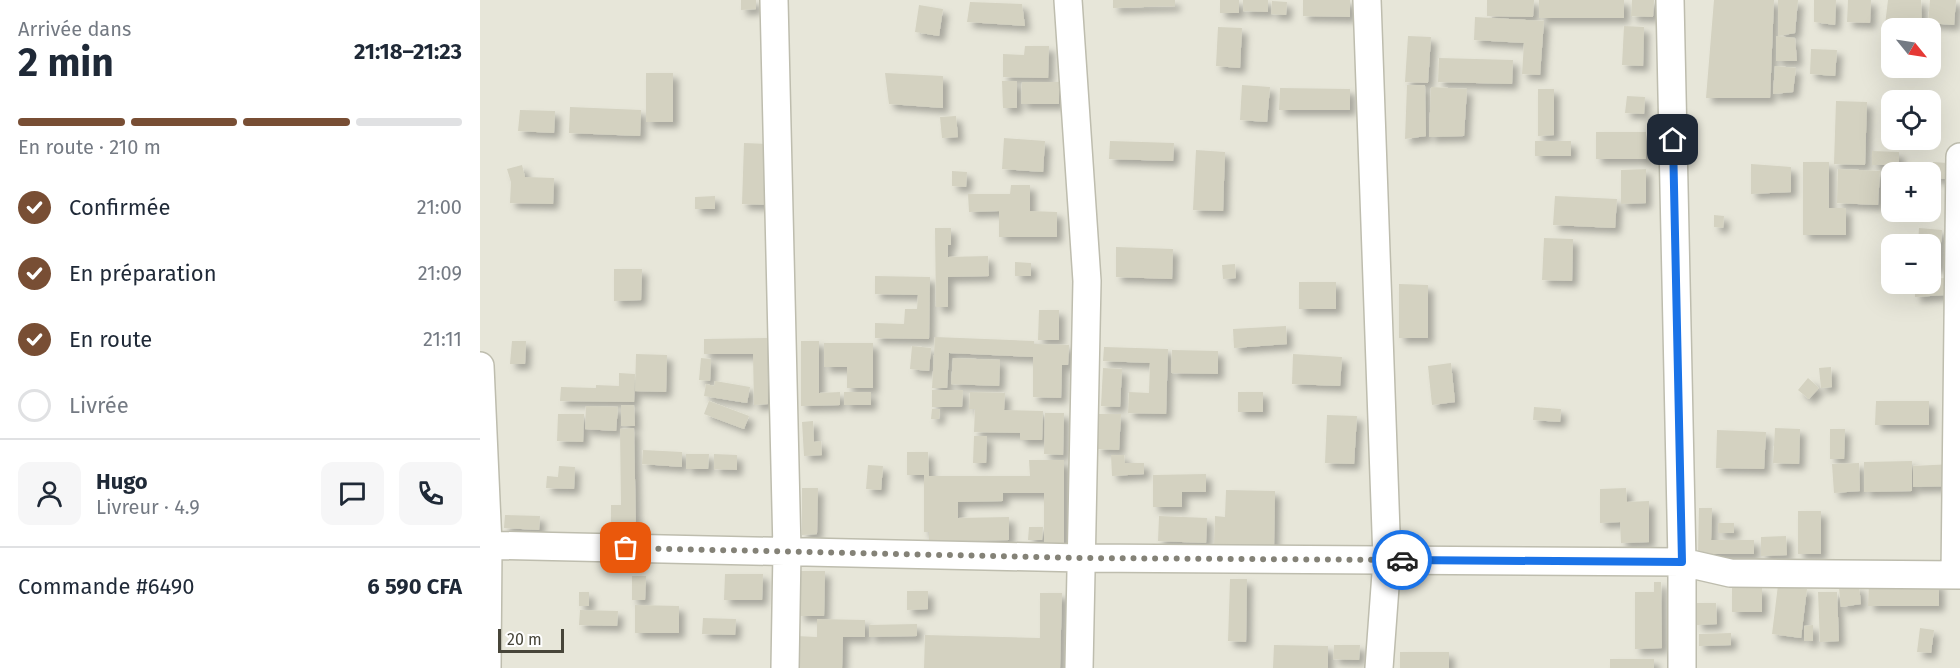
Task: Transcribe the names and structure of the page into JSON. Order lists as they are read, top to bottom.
{
  "scale_bar": "20 m",
  "north": "bottom right",
  "page": {
    "heading": ["2 min", "Arrivée dans", "21:18–21:23"],
    "panel": [
      "Hugo",
      "Livreur · 4.9",
      "Commande #6490",
      "6 590 CFA"
    ],
    "map_buttons": ["+", "−"],
    "bar": "En route · 210 m",
    "list": [
      ["Confirmée", "21:00"],
      ["En préparation", "21:09"],
      ["En route", "21:11"],
      "Livrée"
    ],
    "scale": "20 m"
  }
}
